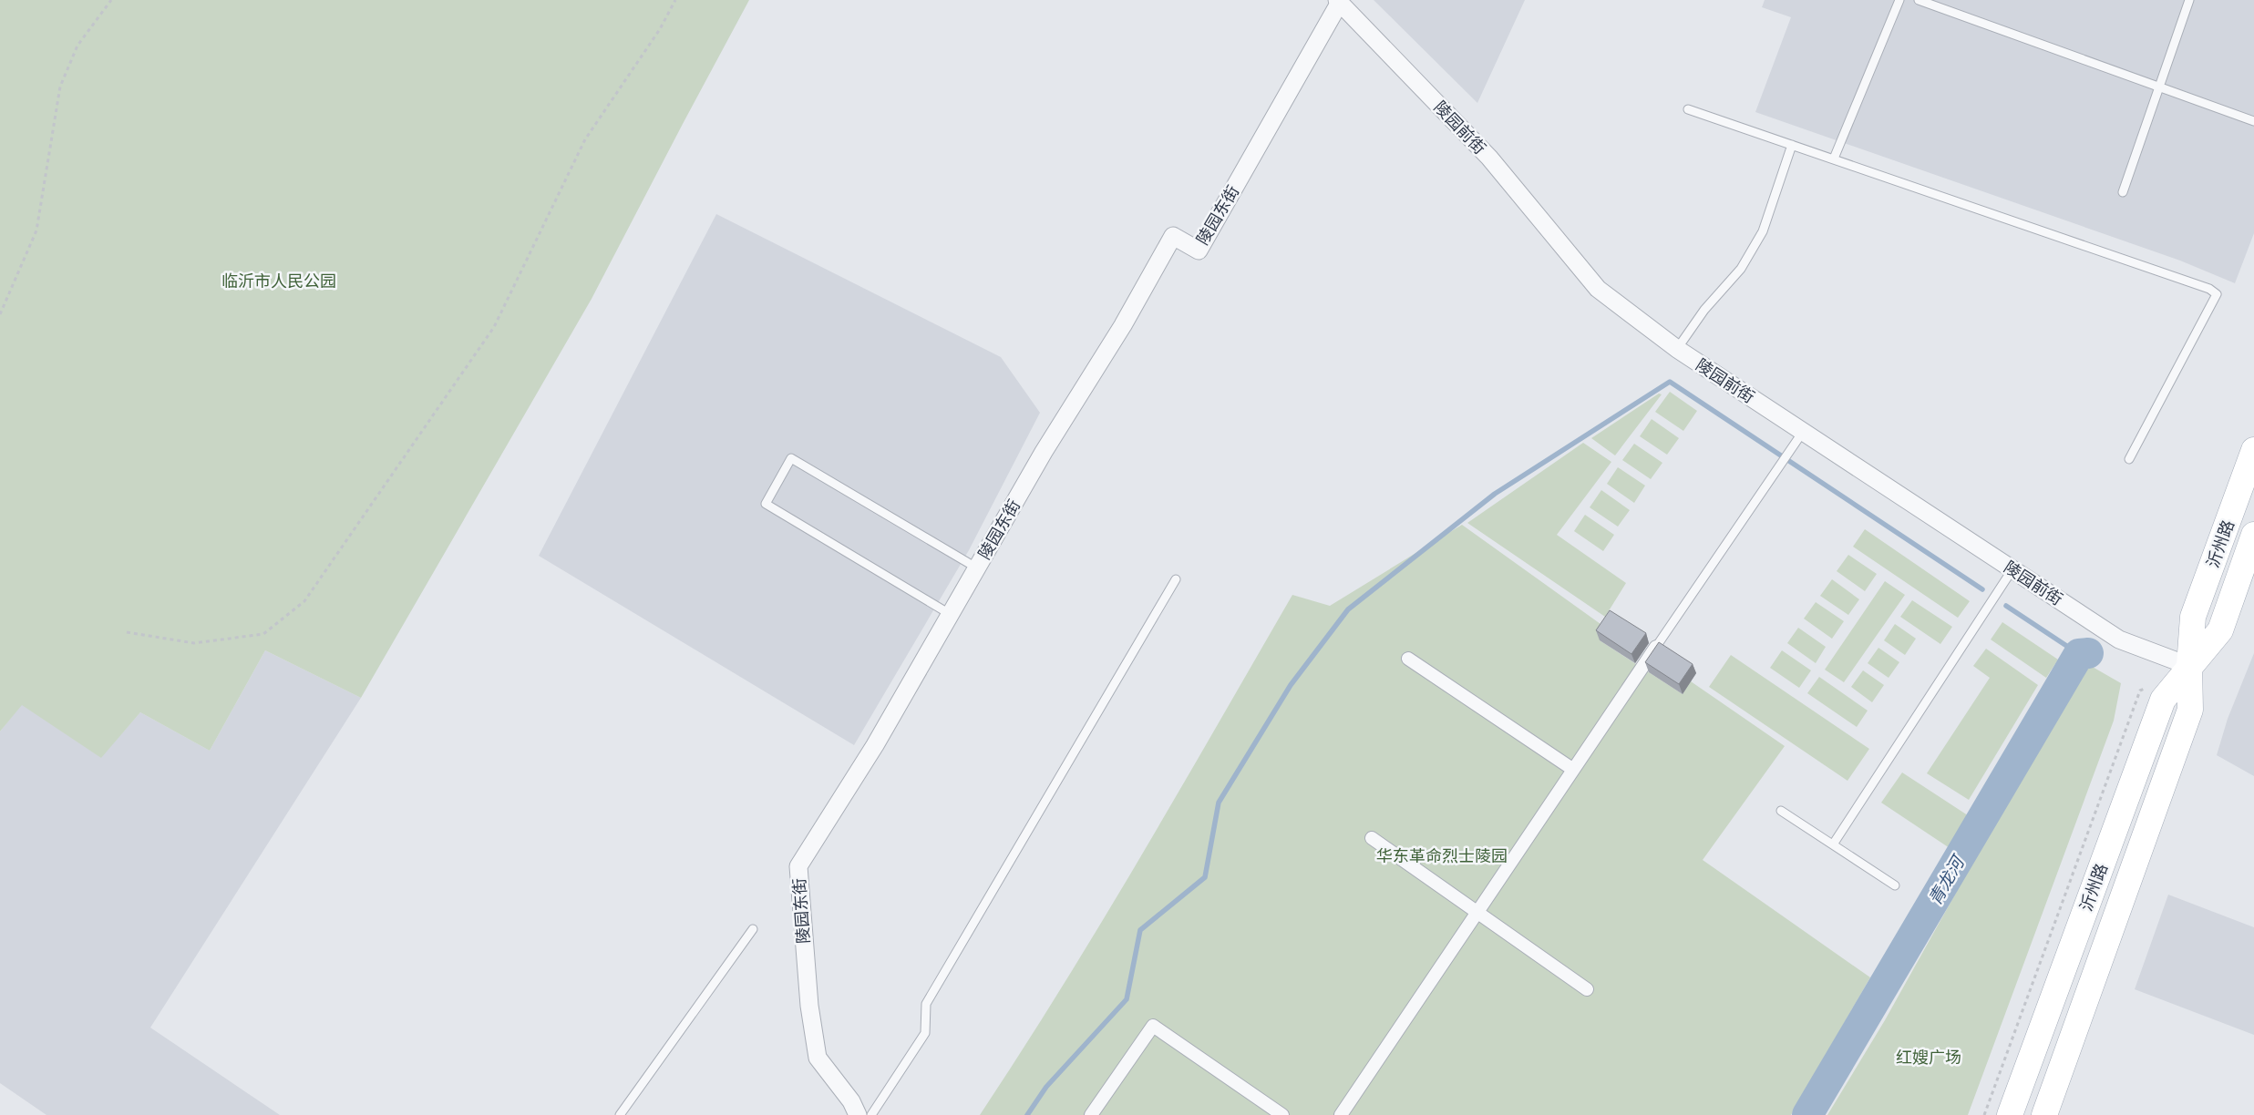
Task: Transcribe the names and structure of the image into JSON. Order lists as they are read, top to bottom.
{
  "streets": {
    "main road": ["沂州路"],
    "street": ["陵园前街", "陵园东街"]
  },
  "crossings": [
    ["陵园前街", "陵园东街"],
    ["陵园前街", "沂州路"]
  ],
  "water": ["青龙河"],
  "parks": ["临沂市人民公园", "华东革命烈士陵园", "红嫂广场"]
}
